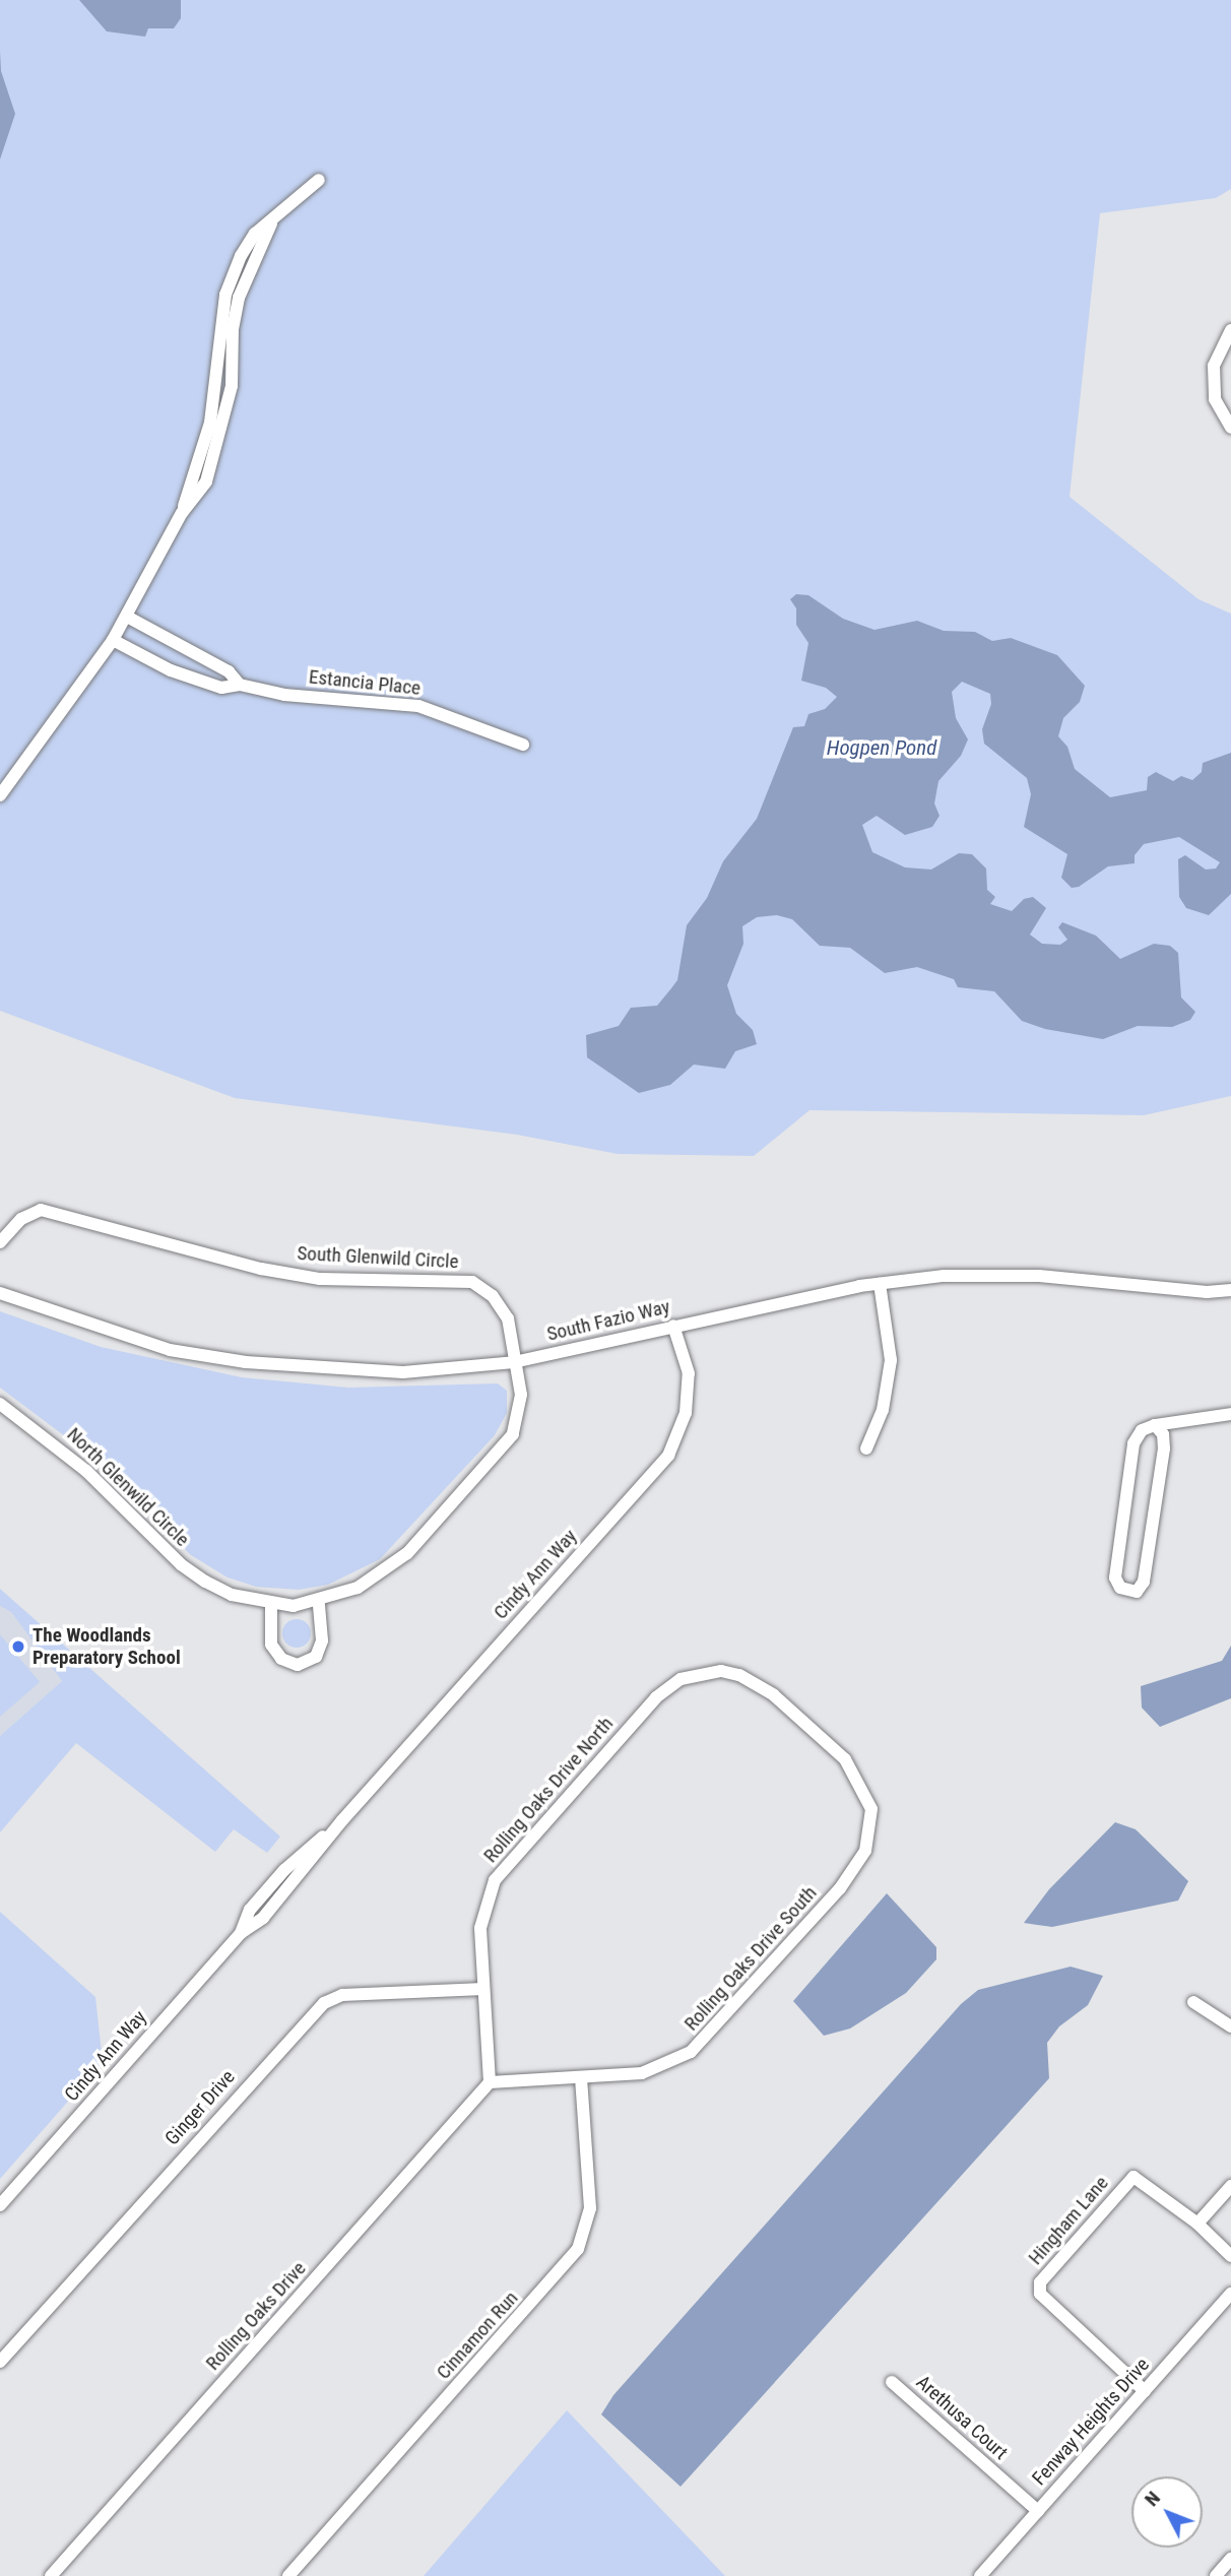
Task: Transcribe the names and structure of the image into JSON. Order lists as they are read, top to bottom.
{
  "streets": {
    "street": [
      "Estancia Place",
      "South Glenwild Circle",
      "South Fazio Way",
      "North Glenwild Circle",
      "Cindy Ann Way",
      "Rolling Oaks Drive North",
      "Rolling Oaks Drive South",
      "Ginger Drive",
      "Hingham Lane",
      "Rolling Oaks Drive",
      "Cinnamon Run",
      "Arethusa Court",
      "Fenway Heights Drive"
    ]
  },
  "crossings": [
    ["South Glenwild Circle", "South Fazio Way"],
    ["South Glenwild Circle", "North Glenwild Circle"],
    ["South Fazio Way", "Cindy Ann Way"],
    ["Rolling Oaks Drive North", "Rolling Oaks Drive South"],
    ["Rolling Oaks Drive North", "Ginger Drive"],
    ["Rolling Oaks Drive North", "Rolling Oaks Drive"],
    ["Rolling Oaks Drive South", "Rolling Oaks Drive"],
    ["Rolling Oaks Drive South", "Cinnamon Run"],
    ["Hingham Lane", "Fenway Heights Drive"],
    ["Arethusa Court", "Fenway Heights Drive"]
  ],
  "water": ["Hogpen Pond"],
  "places": ["The Woodlands Preparatory School"],
  "north": "top left"
}
